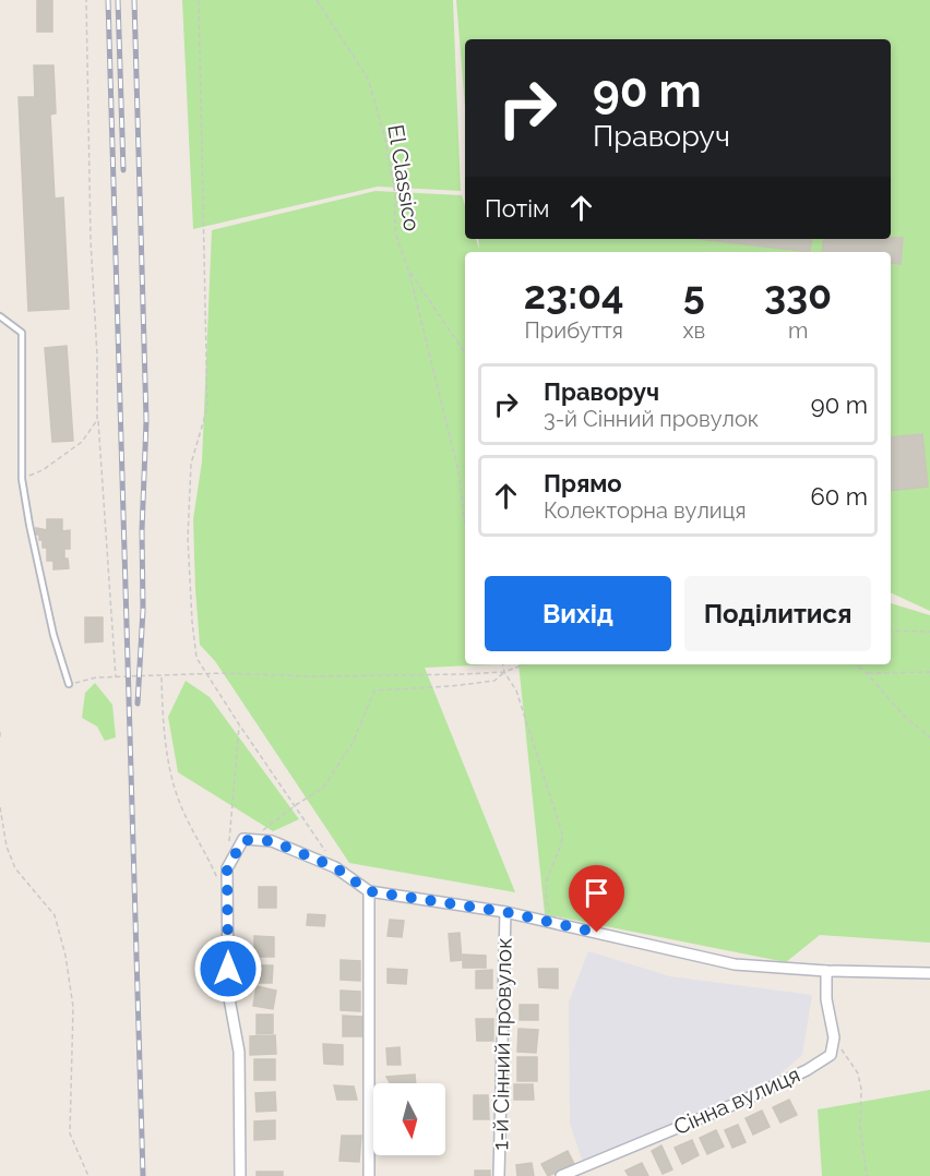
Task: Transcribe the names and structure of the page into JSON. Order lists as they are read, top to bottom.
{
  "streets": {
    "street": ["1-й Сінний провулок", "Сінна вулиця"],
    "path": ["El Classico"]
  },
  "north": "bottom",
  "page": {
    "turn": ["90 m", "Праворуч"],
    "then": "Потім",
    "eta": [
      "23:04",
      "Прибуття",
      "5",
      "хв",
      "330",
      "m"
    ],
    "list": [
      {
        "name": "Праворуч",
        "note": "3-й Сінний провулок",
        "value": "90 m"
      },
      {
        "name": "Прямо",
        "note": "Колекторна вулиця",
        "value": "60 m"
      }
    ],
    "buttons": ["Вихід", "Поділитися"]
  }
}
